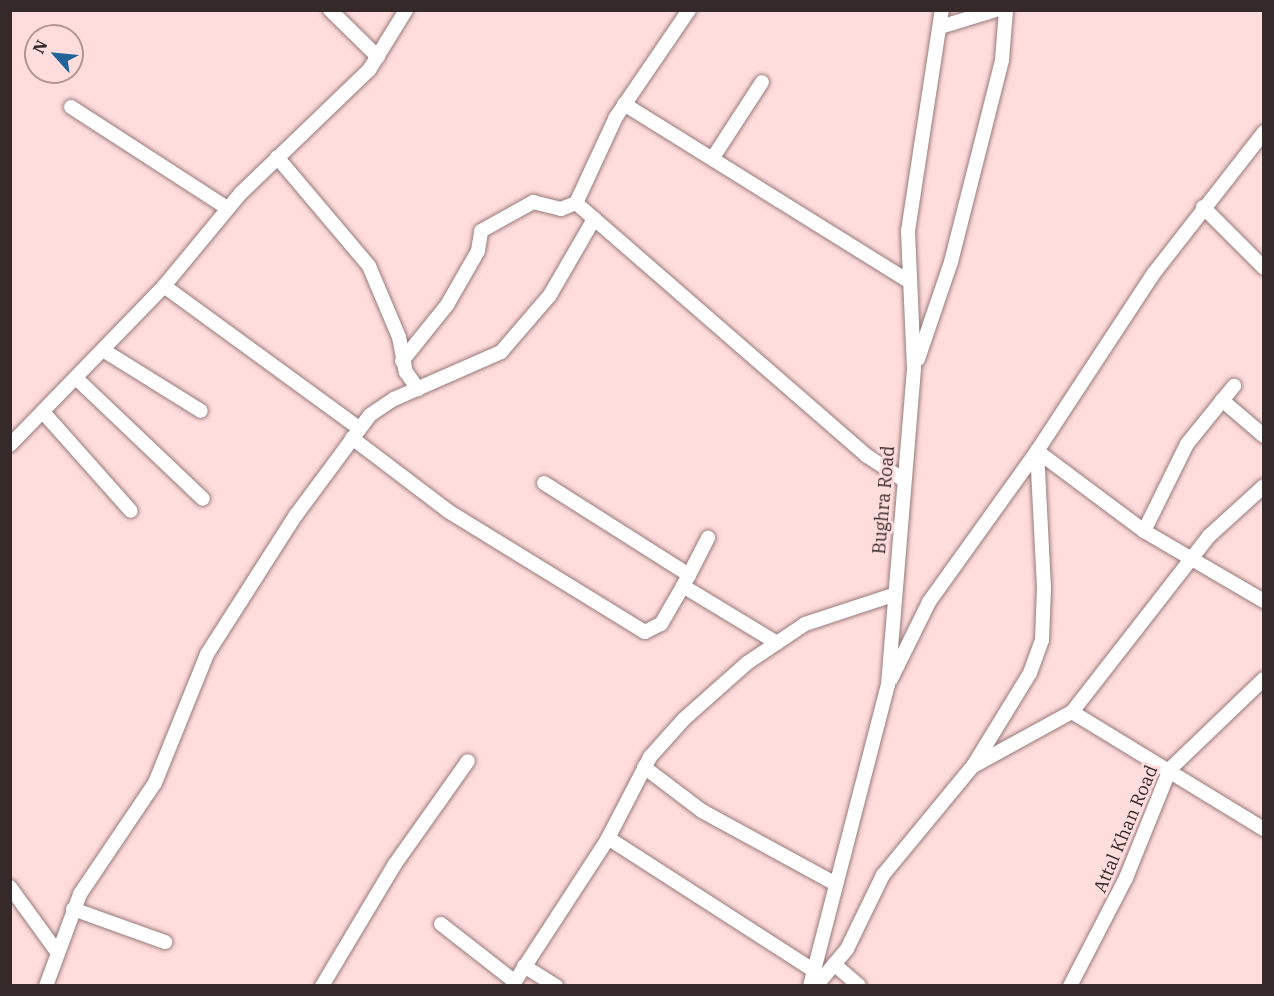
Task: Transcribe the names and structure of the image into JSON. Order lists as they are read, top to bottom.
{
  "streets": {
    "street": ["Bughra Road", "Attal Khan Road"]
  },
  "north": "top left"
}
